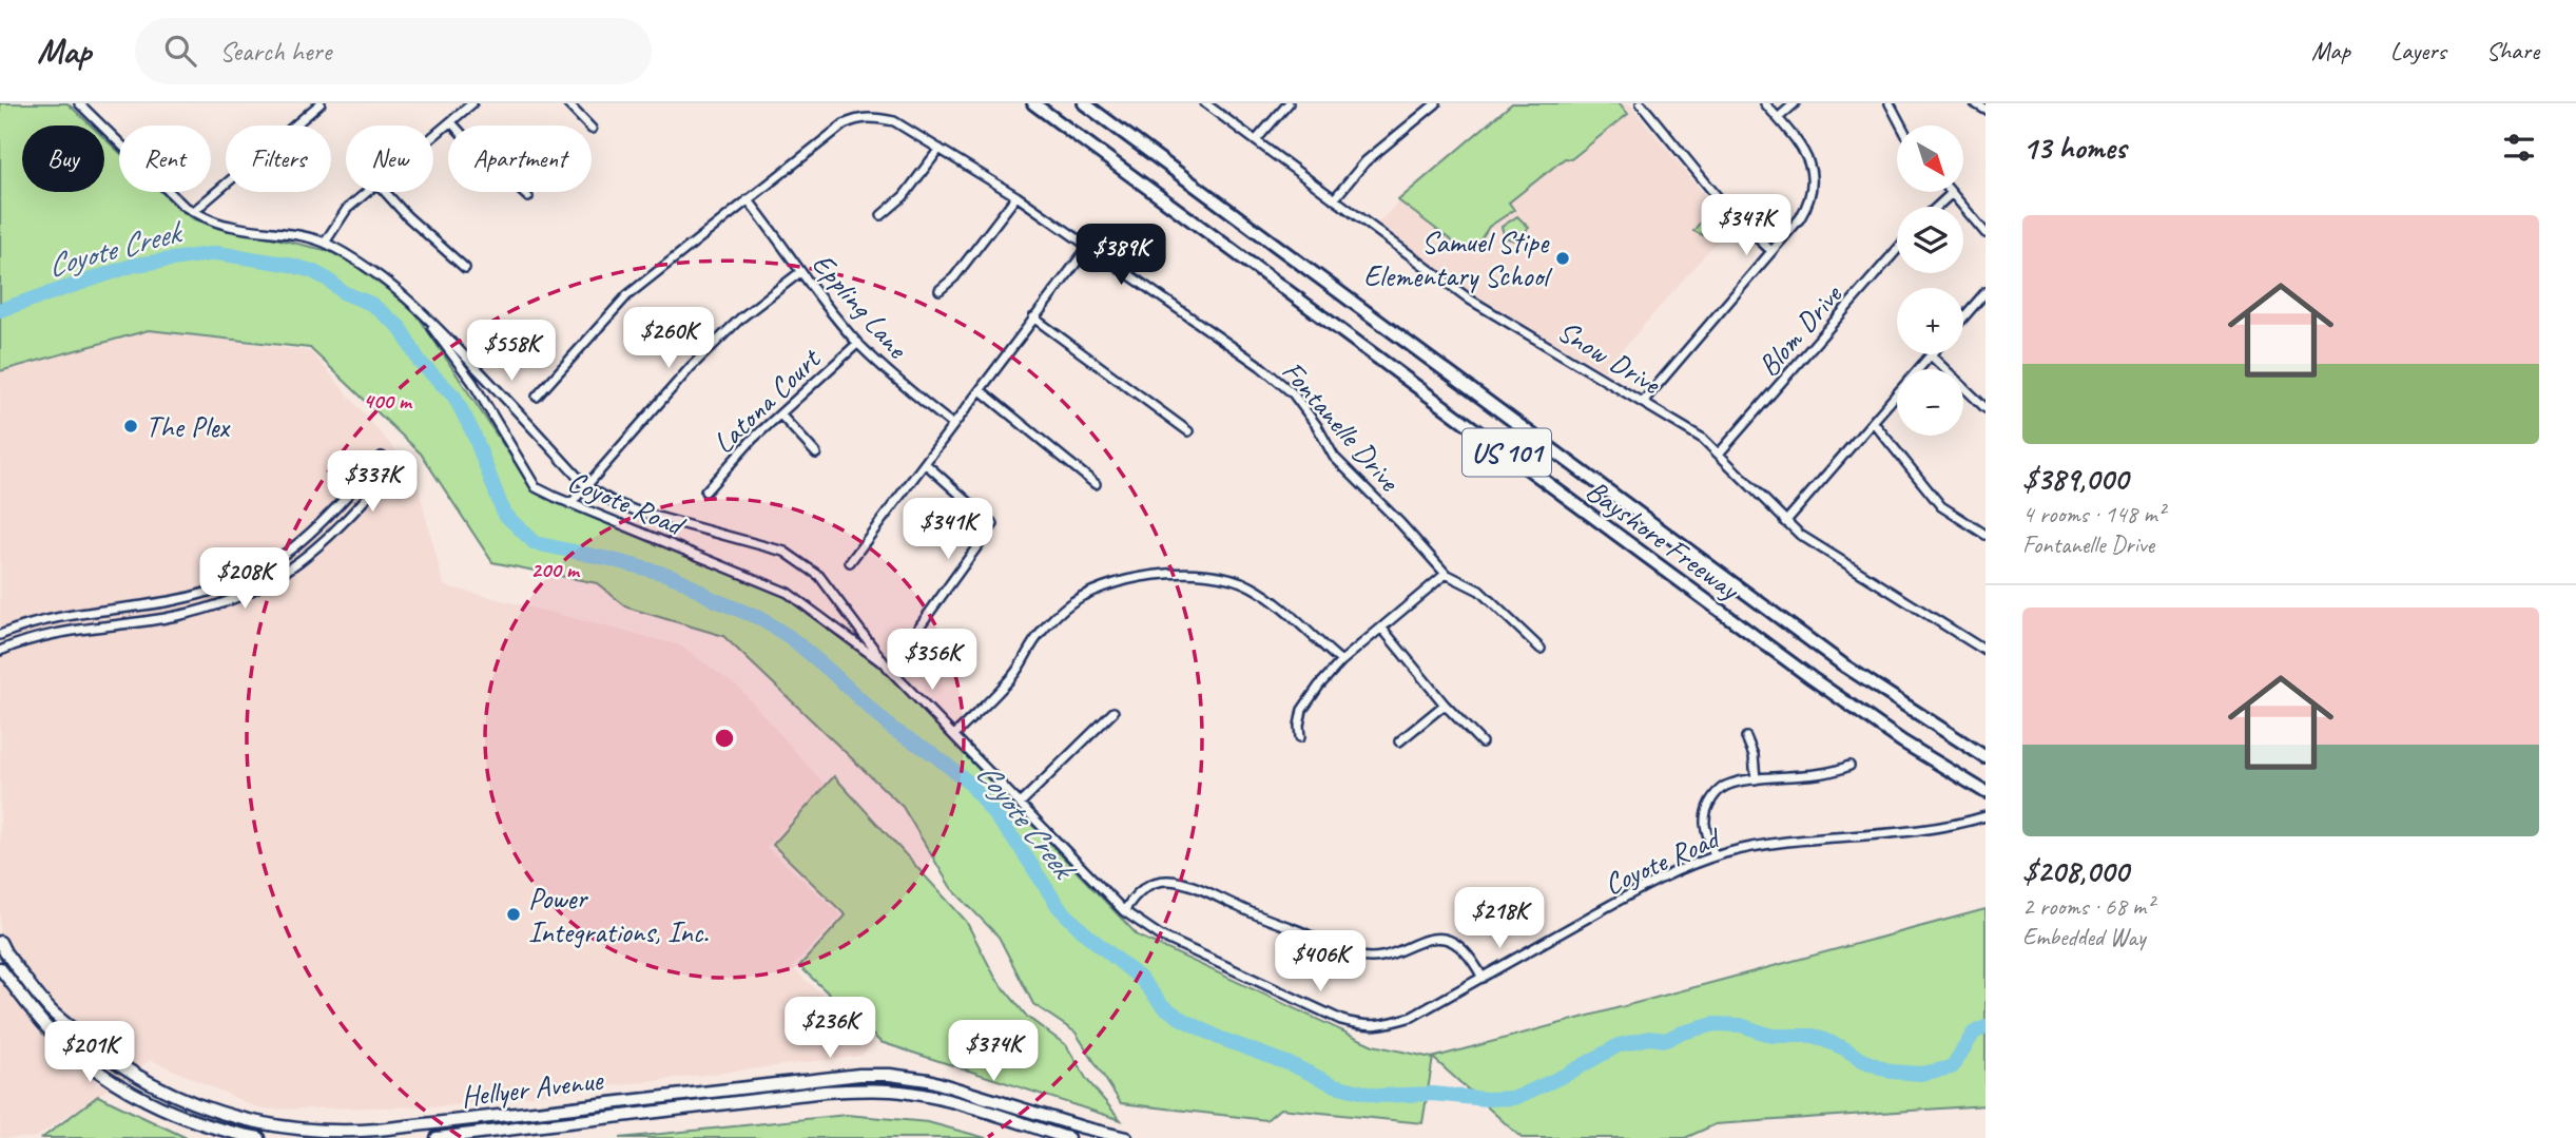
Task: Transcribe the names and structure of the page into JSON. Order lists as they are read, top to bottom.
{
  "streets": {
    "highway": ["US 101", "Bayshore Freeway"],
    "main road": ["Hellyer Avenue"],
    "street": [
      "Eppling Lane",
      "Blom Drive",
      "Snow Drive",
      "Latona Court",
      "Fontanelle Drive",
      "Coyote Road"
    ]
  },
  "crossings": [
    ["Eppling Lane", "Latona Court"],
    ["Eppling Lane", "Fontanelle Drive"],
    ["Blom Drive", "Snow Drive"]
  ],
  "water": ["Coyote Creek"],
  "places": ["Samuel Stipe Elementary School", "The Plex", "Power Integrations, Inc."],
  "north": "bottom right",
  "page": {
    "header": "Map",
    "search": "Search here",
    "nav": ["Map", "Layers", "Share"],
    "heading": "13 homes",
    "map_buttons": ["+", "−"],
    "chip": [
      "Buy",
      "Rent",
      "Filters",
      "New",
      "Apartment"
    ],
    "list": [
      {
        "name": "$389,000",
        "note": "4 rooms · 148 m² · Fontanelle Drive"
      },
      {
        "name": "$208,000",
        "note": "2 rooms · 68 m² · Embedded Way"
      }
    ],
    "price": [
      "$347K",
      "$389K",
      "$260K",
      "$558K",
      "$337K",
      "$341K",
      "$208K",
      "$356K",
      "$218K",
      "$406K",
      "$236K",
      "$374K",
      "$201K"
    ]
  },
  "rings": ["400 m", "200 m"]
}
